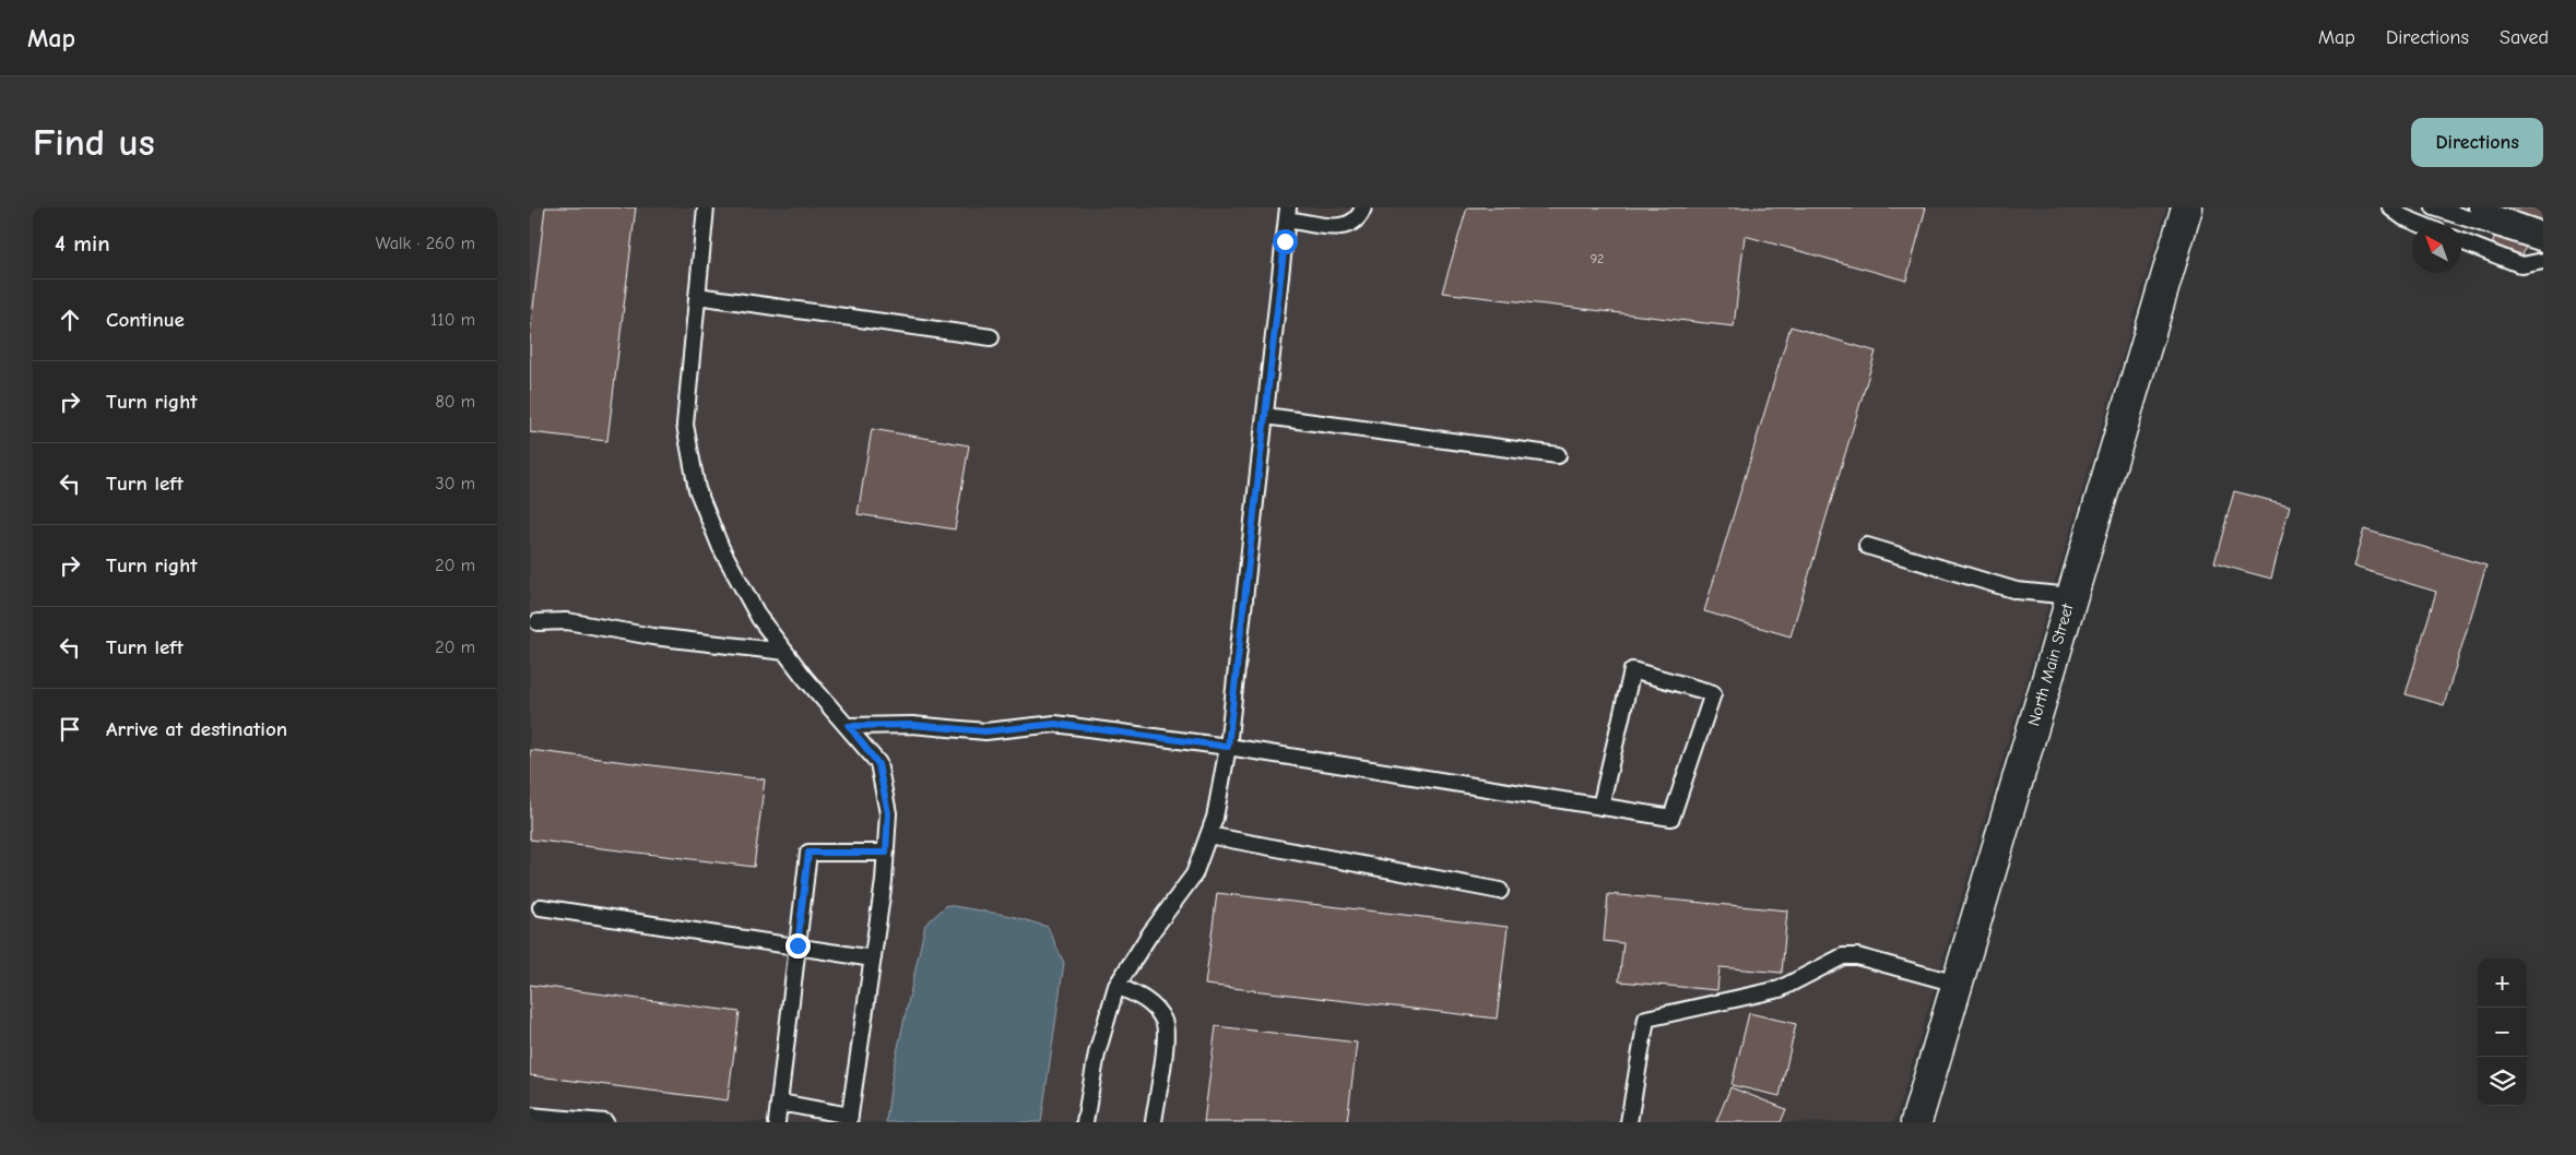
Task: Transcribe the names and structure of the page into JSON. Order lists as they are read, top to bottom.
{
  "streets": {
    "street": ["North Main Street"]
  },
  "house_numbers": ["92"],
  "north": "top left",
  "page": {
    "header": "Map",
    "nav": ["Map", "Directions", "Saved"],
    "buttons": "Directions",
    "title": "Find us",
    "heading": ["4 min", "Walk · 260 m"],
    "list": [
      ["Continue", "110 m"],
      ["Turn right", "80 m"],
      ["Turn left", "30 m"],
      ["Turn right", "20 m"],
      ["Turn left", "20 m"],
      "Arrive at destination"
    ],
    "map_buttons": ["+", "−"]
  }
}
